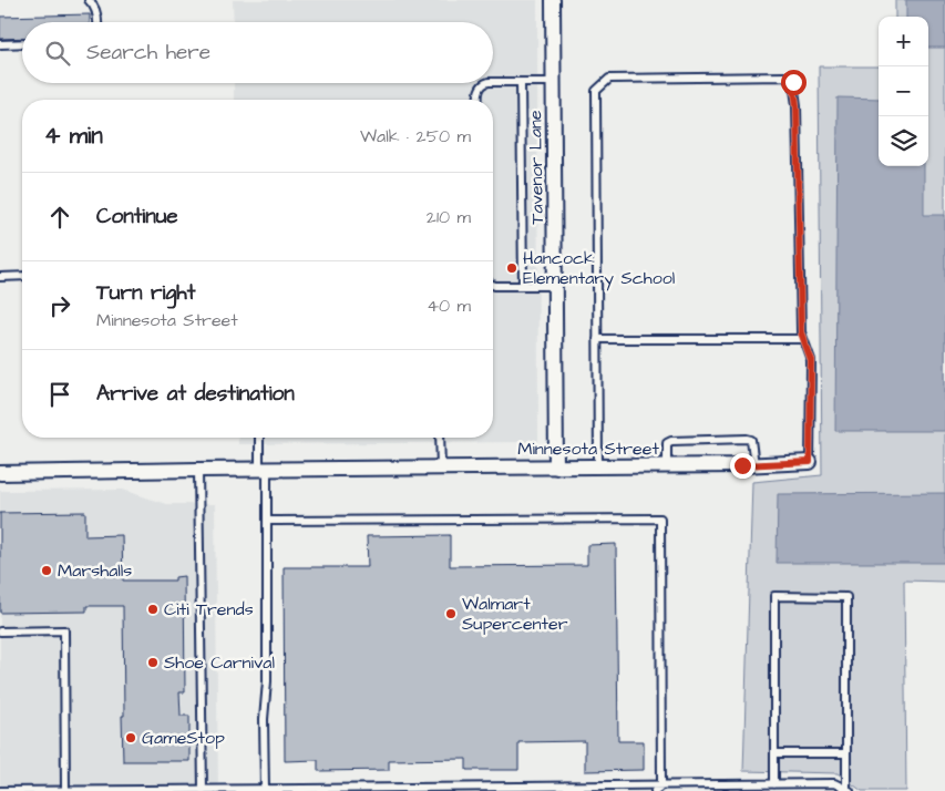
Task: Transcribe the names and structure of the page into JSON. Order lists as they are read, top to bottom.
{
  "streets": {
    "street": ["Tavenor Lane", "Minnesota Street"]
  },
  "crossings": [
    ["Tavenor Lane", "Minnesota Street"]
  ],
  "places": [
    "Hancock Elementary School",
    "Marshalls",
    "Citi Trends",
    "Walmart Supercenter",
    "Shoe Carnival",
    "GameStop"
  ],
  "page": {
    "map_buttons": ["+", "−"],
    "search": "Search here",
    "heading": ["4 min", "Walk · 250 m"],
    "list": [
      ["Continue", "210 m"],
      ["Turn right", "Minnesota Street", "40 m"],
      "Arrive at destination"
    ]
  }
}
